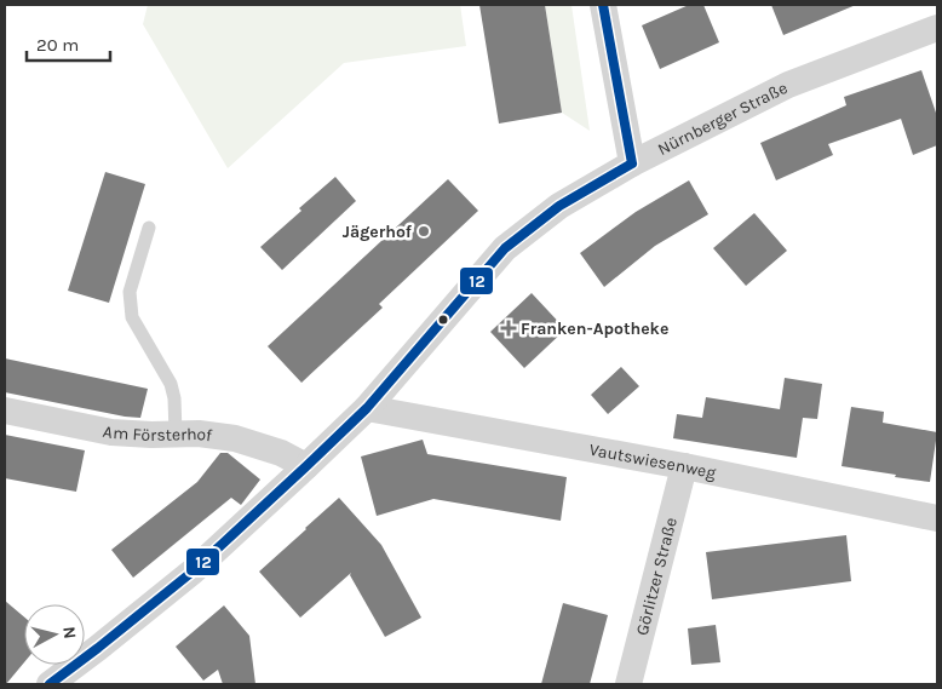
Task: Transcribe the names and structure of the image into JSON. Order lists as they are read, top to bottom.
{
  "streets": {
    "street": [
      "Nürnberger Straße",
      "Am Försterhof",
      "Vautswiesenweg",
      "Görlitzer Straße"
    ]
  },
  "crossings": [
    ["Nürnberger Straße", "Am Försterhof"],
    ["Nürnberger Straße", "Vautswiesenweg"],
    ["Vautswiesenweg", "Görlitzer Straße"]
  ],
  "places": {
    "other": ["Jägerhof"],
    "health": ["Franken-Apotheke"]
  },
  "lines": ["transit line 12"],
  "scale_bar": "20 m",
  "north": "right"
}
